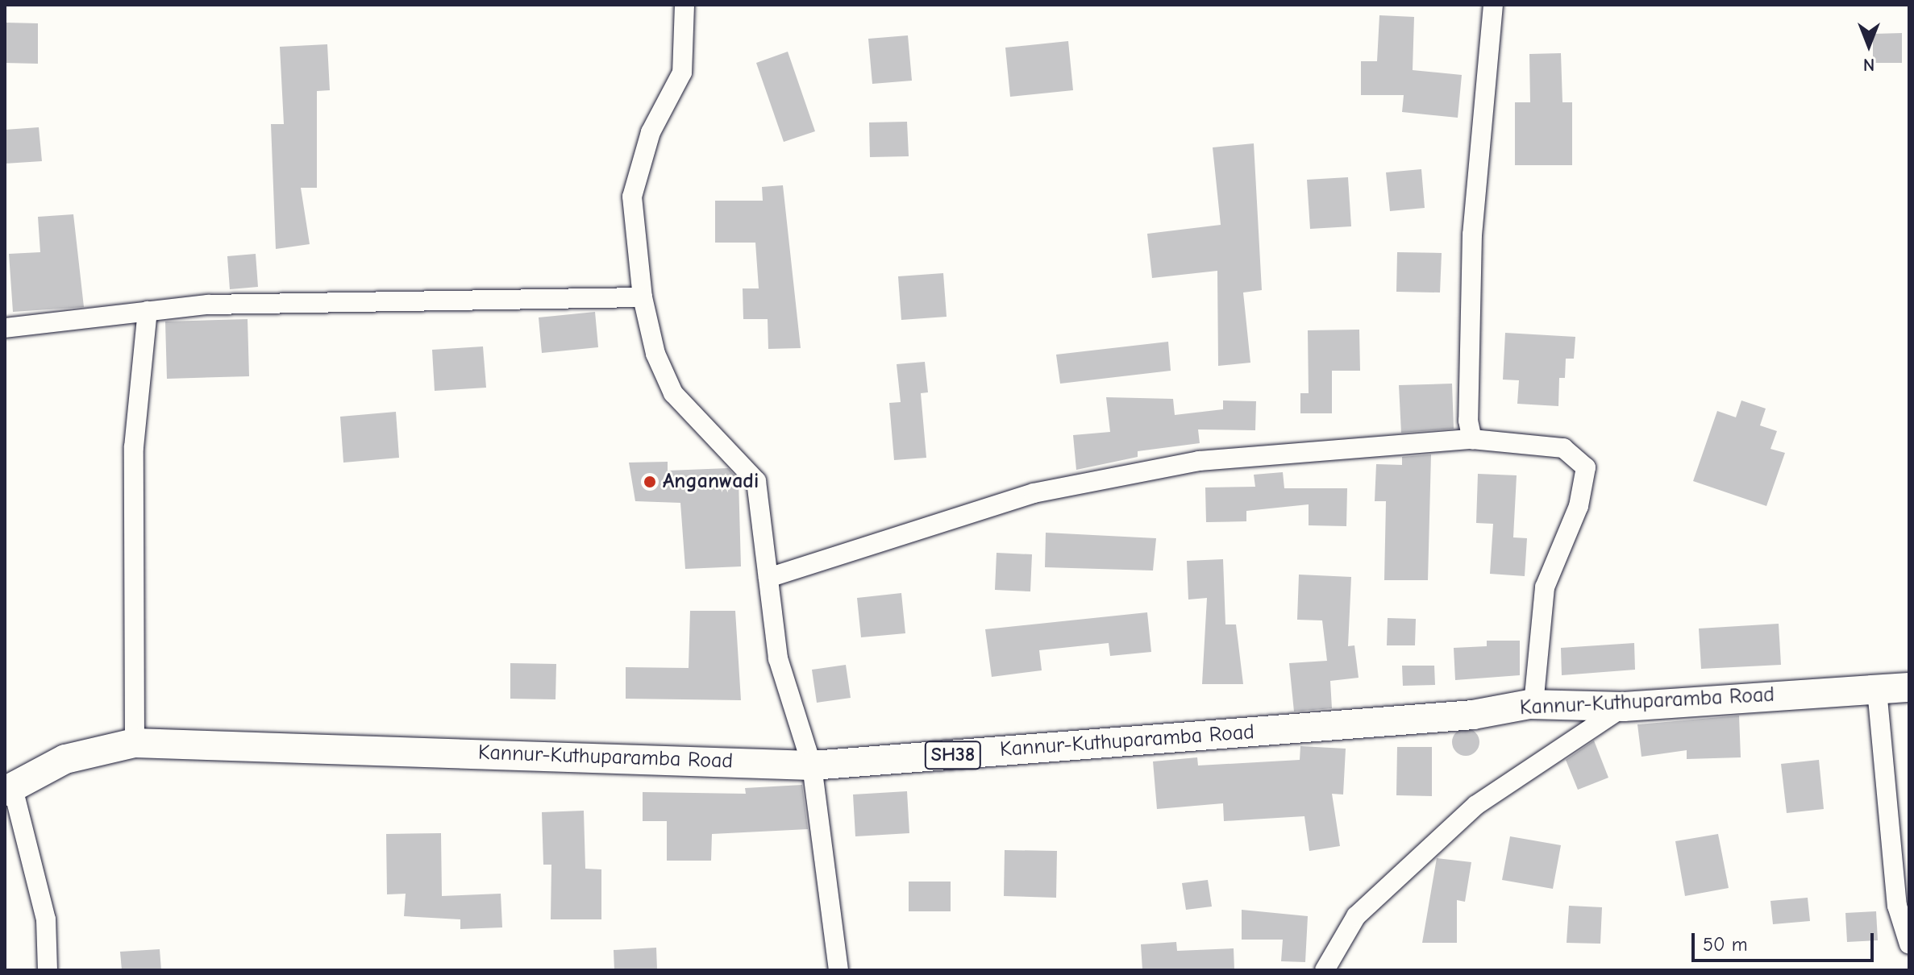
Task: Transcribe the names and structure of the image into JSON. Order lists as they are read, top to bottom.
{
  "streets": {
    "main road": ["Kannur-Kuthuparamba Road", "SH38"]
  },
  "places": ["Anganwadi"],
  "scale_bar": "50 m",
  "north": "bottom"
}
